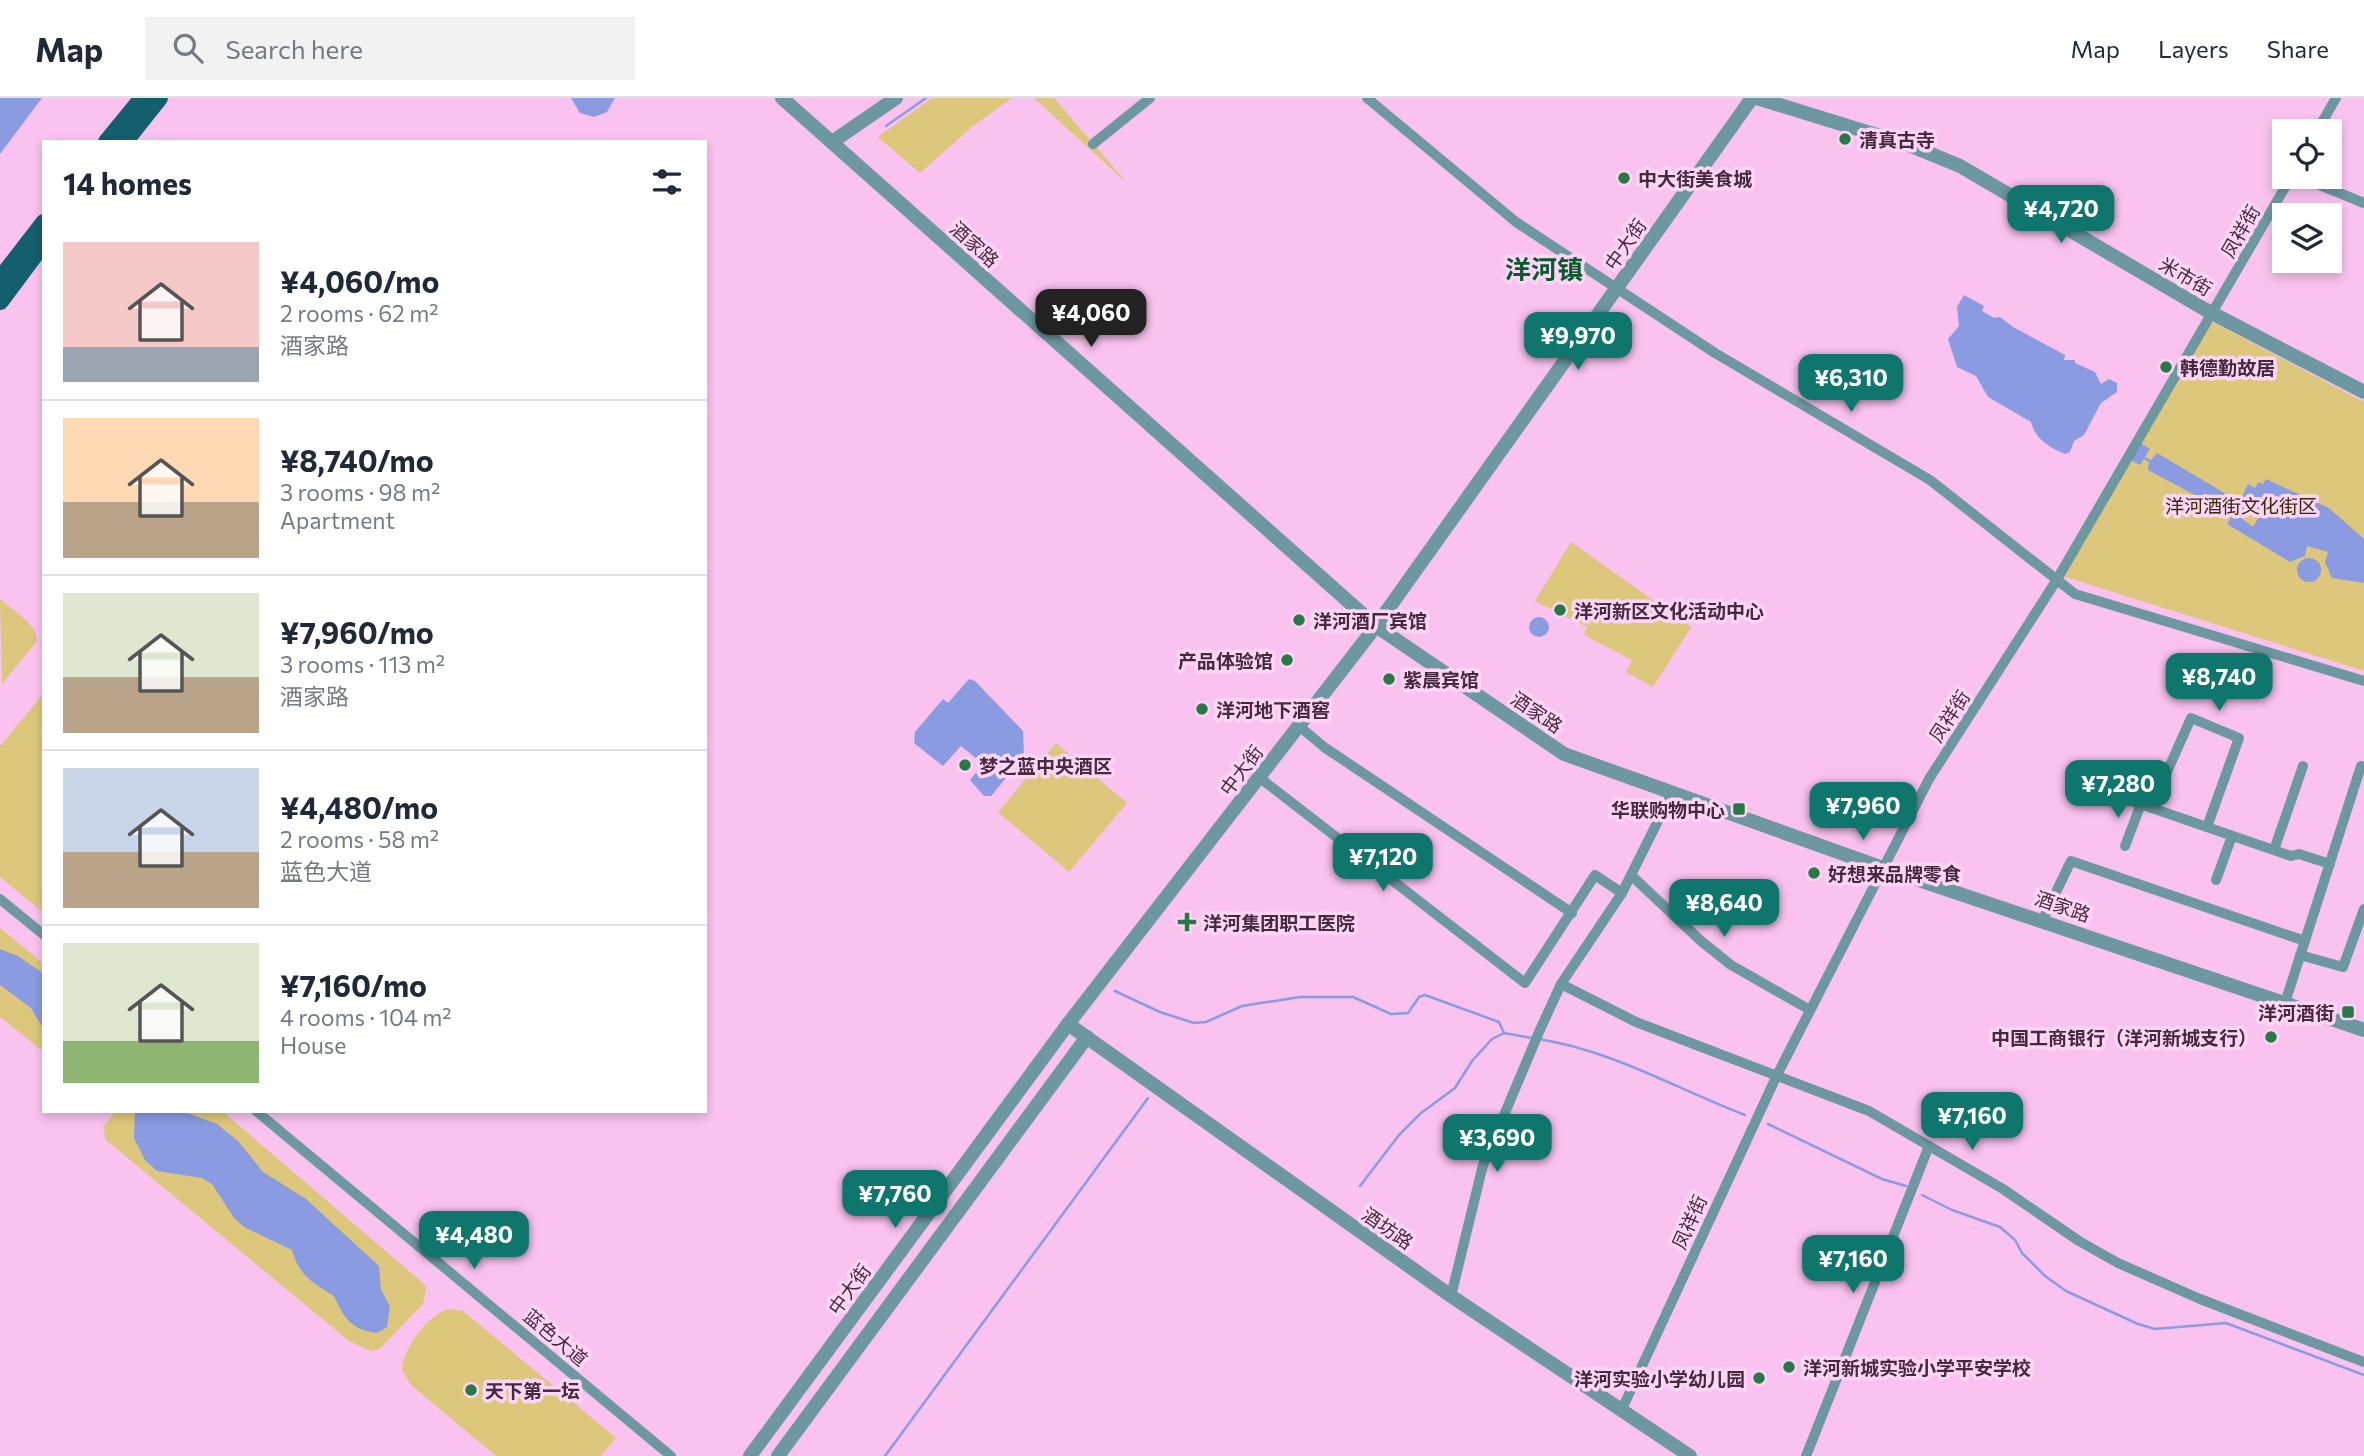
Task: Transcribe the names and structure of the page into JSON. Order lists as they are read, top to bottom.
{
  "streets": {
    "street": [
      "凤祥街",
      "酒家路",
      "中大街",
      "米市街",
      "酒坊路",
      "蓝色大道"
    ]
  },
  "crossings": [
    ["凤祥街", "酒家路"],
    ["凤祥街", "米市街"],
    ["凤祥街", "酒坊路"],
    ["酒家路", "中大街"],
    ["中大街", "米市街"],
    ["中大街", "酒坊路"]
  ],
  "districts": ["洋河镇"],
  "parks": ["洋河酒街文化街区"],
  "places": {
    "other": [
      "清真古寺",
      "中大街美食城",
      "韩德勤故居",
      "洋河新区文化活动中心",
      "洋河酒厂宾馆",
      "产品体验馆",
      "紫晨宾馆",
      "洋河地下酒窖",
      "梦之蓝中央酒区",
      "好想来品牌零食",
      "中国工商银行（洋河新城支行）",
      "洋河新城实验小学平安学校",
      "洋河实验小学幼儿园",
      "天下第一坛"
    ],
    "transit": ["华联购物中心", "洋河酒街"],
    "health": ["洋河集团职工医院"]
  },
  "page": {
    "header": "Map",
    "search": "Search here",
    "nav": ["Map", "Layers", "Share"],
    "heading": "14 homes",
    "price": [
      "¥4,720",
      "¥4,060",
      "¥9,970",
      "¥6,310",
      "¥8,740",
      "¥7,280",
      "¥7,960",
      "¥7,120",
      "¥8,640",
      "¥7,160",
      "¥3,690",
      "¥7,760",
      "¥4,480",
      "¥7,160"
    ],
    "list": [
      {
        "name": "¥4,060/mo",
        "note": "2 rooms · 62 m² · 酒家路"
      },
      {
        "name": "¥8,740/mo",
        "note": "3 rooms · 98 m² · Apartment"
      },
      {
        "name": "¥7,960/mo",
        "note": "3 rooms · 113 m² · 酒家路"
      },
      {
        "name": "¥4,480/mo",
        "note": "2 rooms · 58 m² · 蓝色大道"
      },
      {
        "name": "¥7,160/mo",
        "note": "4 rooms · 104 m² · House"
      }
    ]
  }
}
